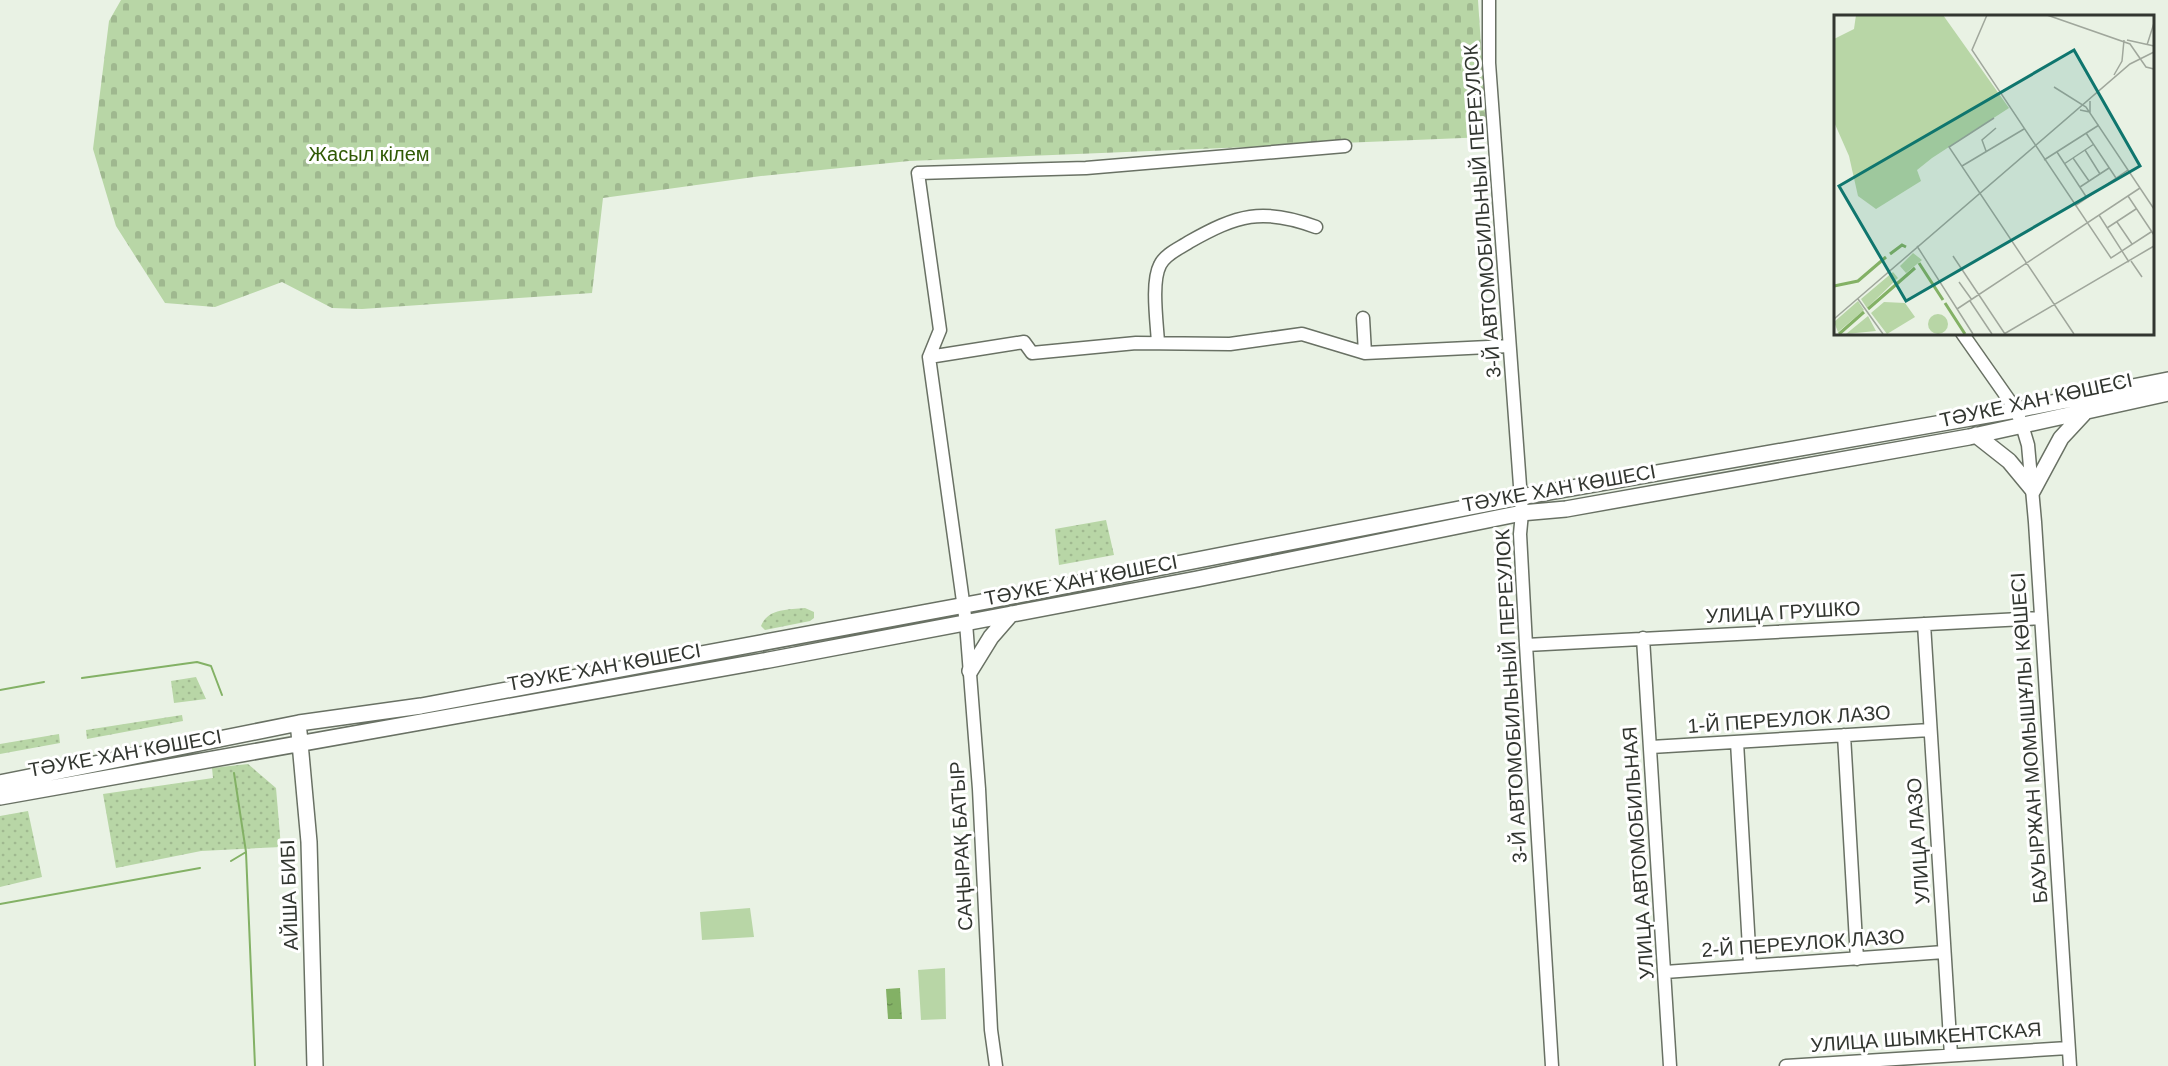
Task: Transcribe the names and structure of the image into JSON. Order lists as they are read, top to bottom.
{
  "streets": {
    "main road": ["ТӘУКЕ ХАН КӨШЕСІ", "АЙША БИБІ"],
    "street": [
      "3-Й АВТОМОБИЛЬНЫЙ ПЕРЕУЛОК",
      "УЛИЦА ГРУШКО",
      "1-Й ПЕРЕУЛОК ЛАЗО",
      "БАУЫРЖАН МОМЫШҰЛЫ КӨШЕСІ",
      "УЛИЦА ЛАЗО",
      "САҢЫРАҚ БАТЫР",
      "УЛИЦА АВТОМОБИЛЬНАЯ",
      "2-Й ПЕРЕУЛОК ЛАЗО",
      "УЛИЦА ШЫМКЕНТСКАЯ"
    ]
  },
  "crossings": [
    ["3-Й АВТОМОБИЛЬНЫЙ ПЕРЕУЛОК", "ТӘУКЕ ХАН КӨШЕСІ"],
    ["3-Й АВТОМОБИЛЬНЫЙ ПЕРЕУЛОК", "УЛИЦА ГРУШКО"],
    ["ТӘУКЕ ХАН КӨШЕСІ", "БАУЫРЖАН МОМЫШҰЛЫ КӨШЕСІ"],
    ["ТӘУКЕ ХАН КӨШЕСІ", "САҢЫРАҚ БАТЫР"],
    ["ТӘУКЕ ХАН КӨШЕСІ", "АЙША БИБІ"],
    ["УЛИЦА ГРУШКО", "БАУЫРЖАН МОМЫШҰЛЫ КӨШЕСІ"],
    ["УЛИЦА ГРУШКО", "УЛИЦА ЛАЗО"],
    ["УЛИЦА ГРУШКО", "УЛИЦА АВТОМОБИЛЬНАЯ"],
    ["1-Й ПЕРЕУЛОК ЛАЗО", "УЛИЦА ЛАЗО"],
    ["1-Й ПЕРЕУЛОК ЛАЗО", "УЛИЦА АВТОМОБИЛЬНАЯ"],
    ["БАУЫРЖАН МОМЫШҰЛЫ КӨШЕСІ", "УЛИЦА ШЫМКЕНТСКАЯ"],
    ["УЛИЦА ЛАЗО", "2-Й ПЕРЕУЛОК ЛАЗО"],
    ["УЛИЦА ЛАЗО", "УЛИЦА ШЫМКЕНТСКАЯ"],
    ["УЛИЦА АВТОМОБИЛЬНАЯ", "2-Й ПЕРЕУЛОК ЛАЗО"]
  ],
  "parks": ["Жасыл кілем"]
}
